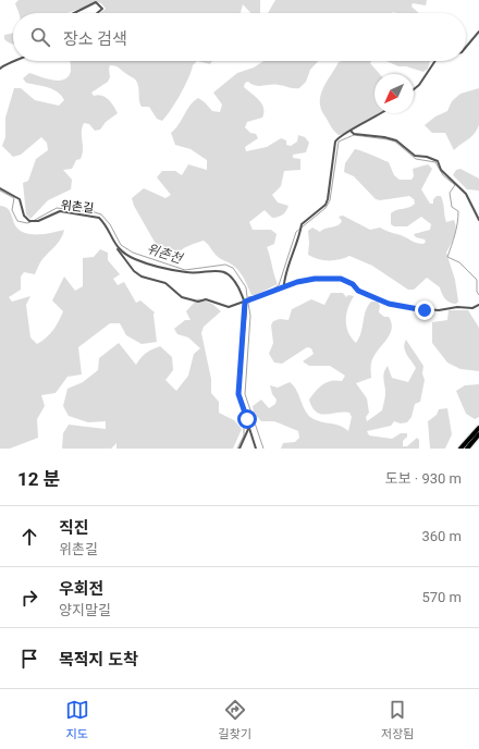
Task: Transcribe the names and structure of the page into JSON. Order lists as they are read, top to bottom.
{
  "streets": {
    "street": ["위촌길"]
  },
  "water": ["위촌천"],
  "north": "bottom left",
  "page": {
    "search": "장소 검색",
    "heading": ["12 분", "도보 · 930 m"],
    "list": [
      ["직진", "위촌길", "360 m"],
      ["우회전", "양지말길", "570 m"],
      "목적지 도착"
    ],
    "nav": ["지도", "길찾기", "저장됨"]
  }
}
